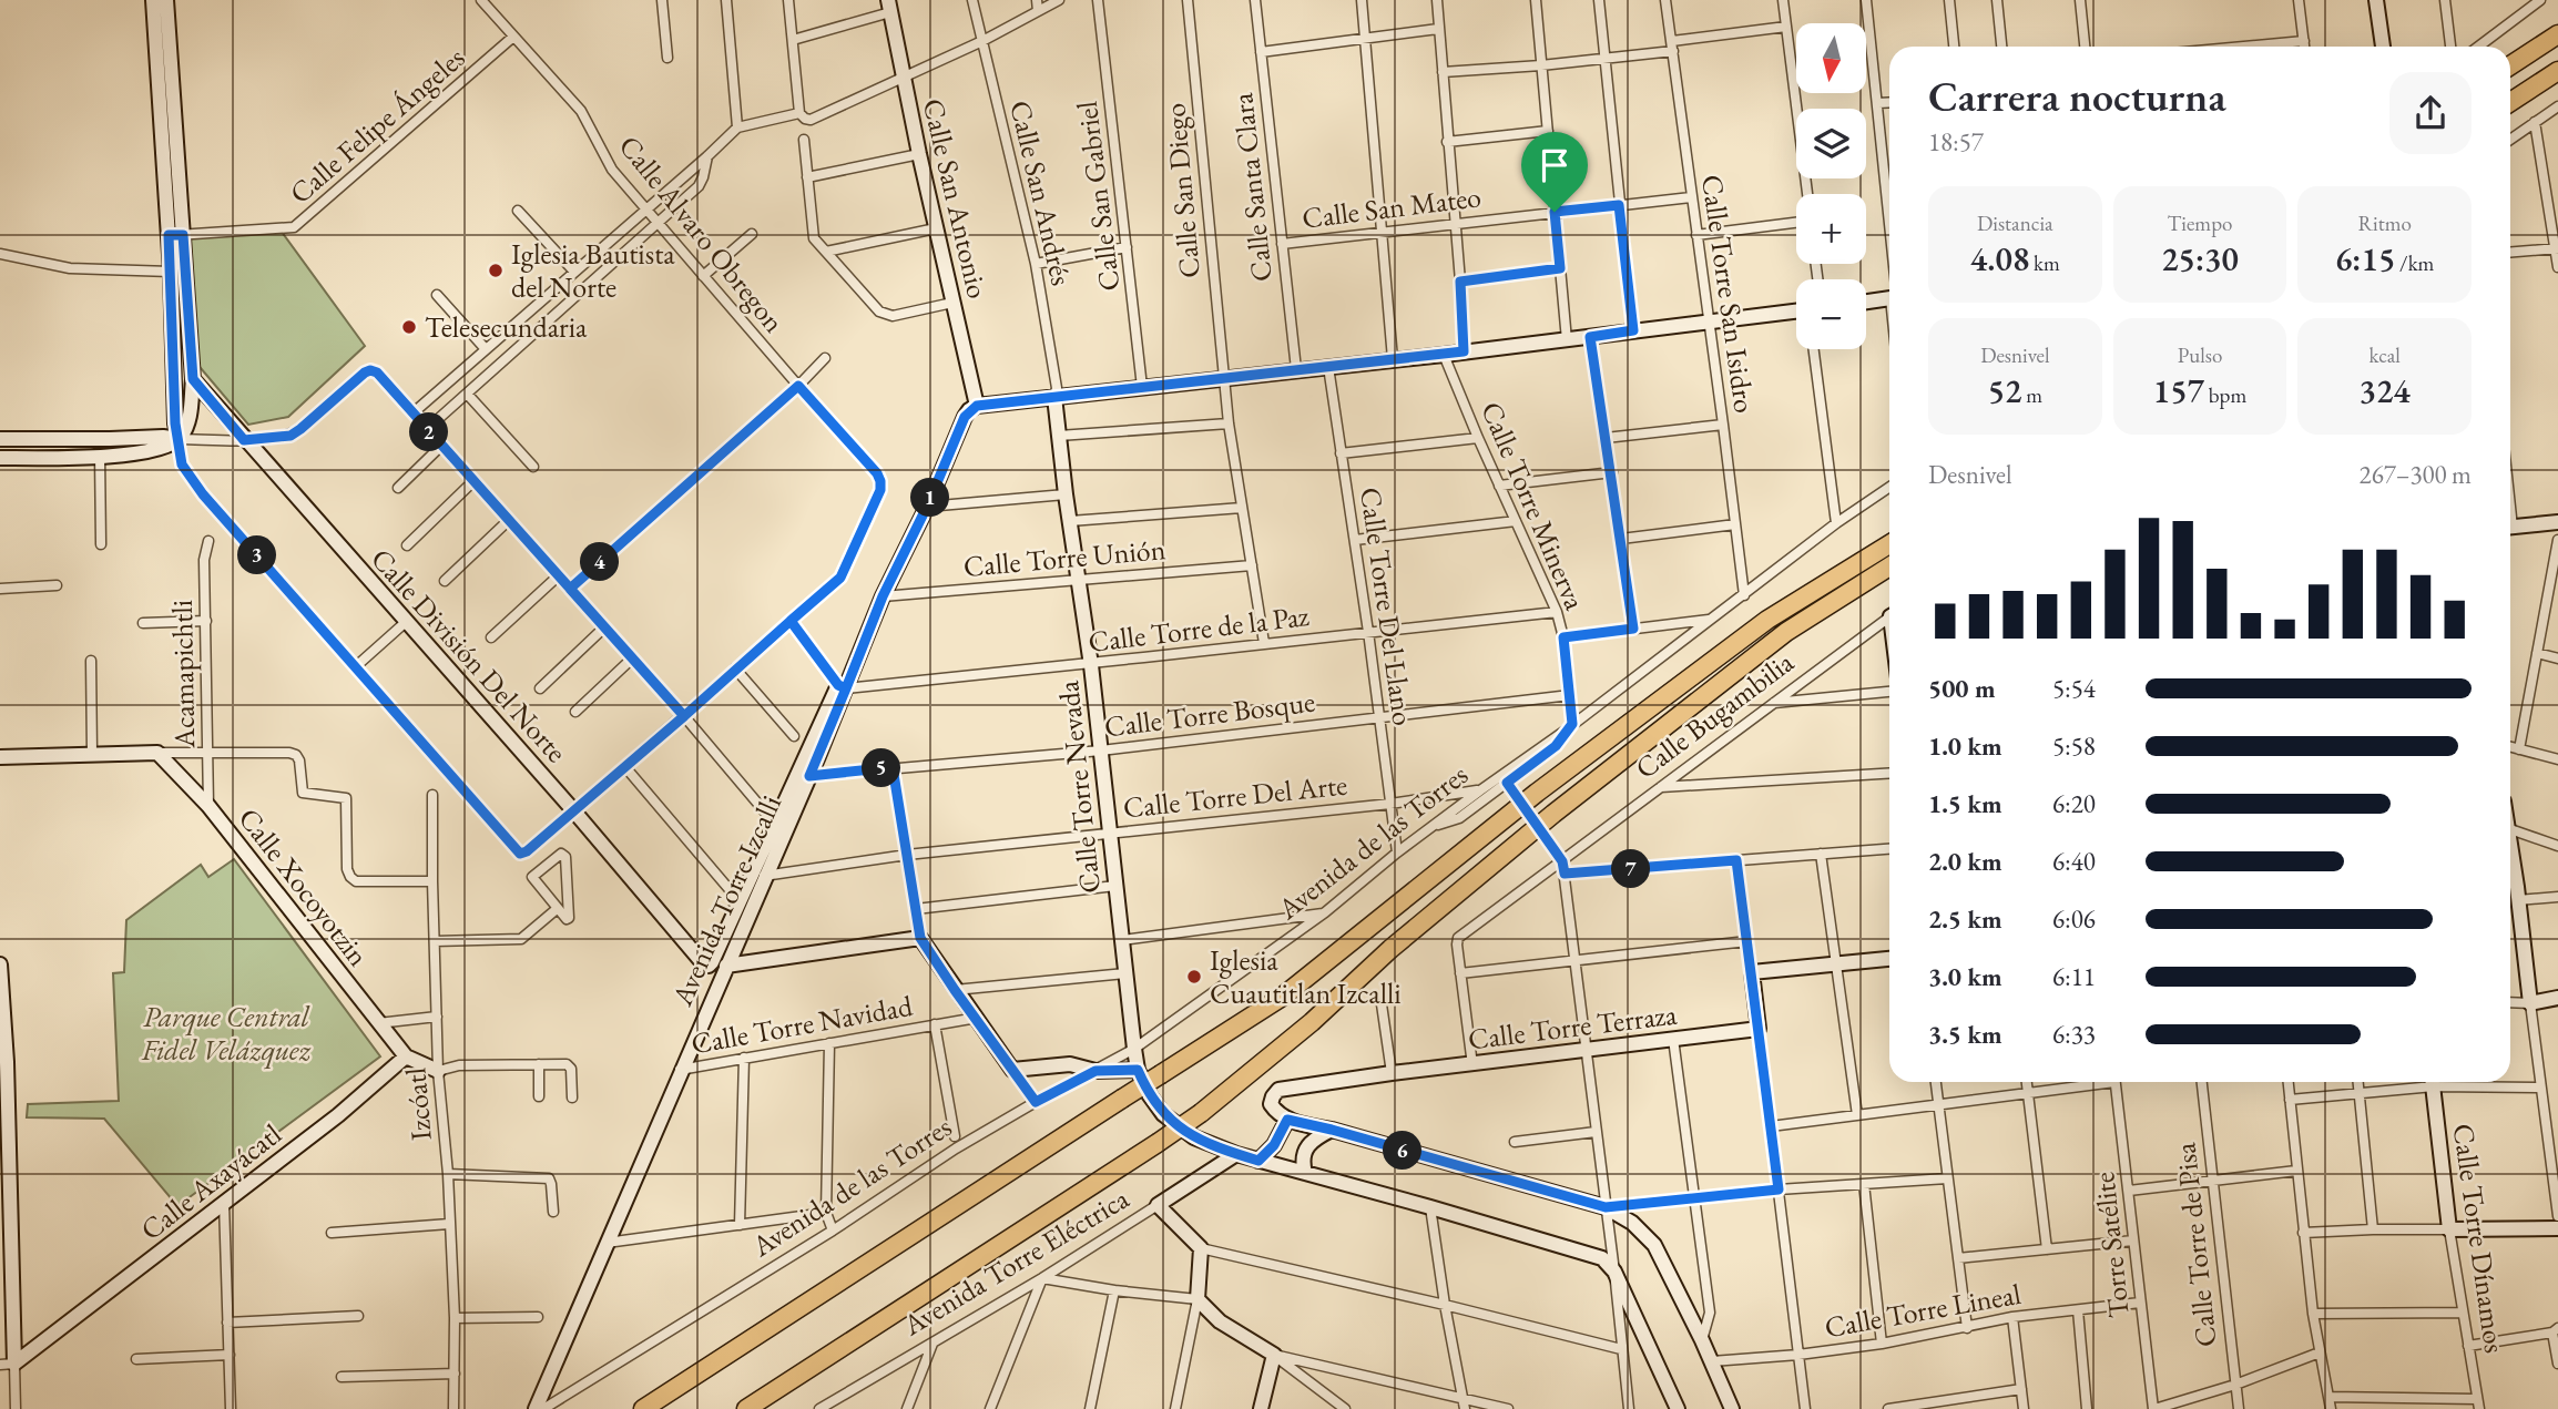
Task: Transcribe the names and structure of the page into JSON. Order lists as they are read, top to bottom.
{
  "streets": {
    "street": [
      "Calle Felipe Ángeles",
      "Calle Santa Clara",
      "Calle San Diego",
      "Calle San Andrés",
      "Calle San Gabriel",
      "Calle San Antonio",
      "Calle San Mateo",
      "Calle Alvaro Obregon",
      "Calle Torre San Isidro",
      "Calle Torre Minerva",
      "Calle Torre Unión",
      "Calle Torre Del Llano",
      "Calle Torre de la Paz",
      "Calle División Del Norte",
      "Acamapichtli",
      "Calle Torre Bosque",
      "Calle Bugambilia",
      "Calle Torre Nevada",
      "Calle Torre Del Arte",
      "Avenida de las Torres",
      "Calle Xocoyotzin",
      "Avenida Torre Izcalli",
      "Calle Torre Navidad",
      "Calle Torre Terraza",
      "Izcóatl",
      "Calle Axayácatl",
      "Calle Torre Dínamos",
      "Torre Satélite",
      "Calle Torre de Pisa",
      "Avenida Torre Eléctrica",
      "Calle Torre Lineal"
    ]
  },
  "crossings": [
    ["Calle Felipe Ángeles", "Calle Alvaro Obregon"],
    ["Calle Santa Clara", "Calle San Mateo"],
    ["Calle San Diego", "Calle Torre Unión"],
    ["Calle San Diego", "Calle Torre de la Paz"],
    ["Calle San Andrés", "Calle Torre Nevada"],
    ["Calle San Antonio", "Avenida Torre Izcalli"],
    ["Calle San Mateo", "Calle Torre San Isidro"],
    ["Calle Alvaro Obregon", "Calle División Del Norte"],
    ["Calle Torre San Isidro", "Avenida de las Torres"],
    ["Calle Torre Minerva", "Calle Torre de la Paz"],
    ["Calle Torre Minerva", "Calle Torre Bosque"],
    ["Calle Torre Minerva", "Avenida de las Torres"],
    ["Calle Torre Unión", "Calle Torre Nevada"],
    ["Calle Torre Unión", "Avenida Torre Izcalli"],
    ["Calle Torre Del Llano", "Calle Torre de la Paz"],
    ["Calle Torre Del Llano", "Calle Torre Bosque"],
    ["Calle Torre Del Llano", "Calle Torre Del Arte"],
    ["Calle Torre Del Llano", "Avenida de las Torres"],
    ["Calle Torre de la Paz", "Calle Torre Nevada"],
    ["Calle Torre de la Paz", "Avenida Torre Izcalli"],
    ["Acamapichtli", "Calle Xocoyotzin"],
    ["Calle Torre Bosque", "Calle Torre Nevada"],
    ["Calle Torre Bosque", "Avenida Torre Izcalli"],
    ["Calle Torre Nevada", "Calle Torre Del Arte"],
    ["Calle Torre Nevada", "Avenida de las Torres"],
    ["Calle Torre Nevada", "Avenida Torre Eléctrica"],
    ["Calle Torre Del Arte", "Avenida de las Torres"],
    ["Calle Torre Del Arte", "Avenida Torre Izcalli"],
    ["Calle Xocoyotzin", "Calle Axayácatl"],
    ["Avenida Torre Izcalli", "Calle Torre Navidad"],
    ["Torre Satélite", "Calle Torre Lineal"]
  ],
  "parks": ["Parque Central Fidel Velázquez"],
  "places": ["Iglesia Bautista del Norte", "Telesecundaria", "Iglesia Cuautitlan Izcalli"],
  "north": "bottom",
  "page": {
    "map_buttons": ["+", "−"],
    "heading": ["Carrera nocturna", "18:57"],
    "stats": [
      ["Distancia", "4.08 km"],
      ["Tiempo", "25:30"],
      ["Ritmo", "6:15 /km"],
      ["Desnivel", "52 m"],
      ["Pulso", "157 bpm"],
      ["kcal", "324"]
    ],
    "pins": [
      "2",
      "1",
      "3",
      "4",
      "5",
      "7",
      "6"
    ],
    "chart": ["Desnivel", "267–300 m"],
    "list": [
      {
        "name": "500 m",
        "note": "5:54"
      },
      {
        "name": "1.0 km",
        "note": "5:58"
      },
      {
        "name": "1.5 km",
        "note": "6:20"
      },
      {
        "name": "2.0 km",
        "note": "6:40"
      },
      {
        "name": "2.5 km",
        "note": "6:06"
      },
      {
        "name": "3.0 km",
        "note": "6:11"
      },
      {
        "name": "3.5 km",
        "note": "6:33"
      }
    ]
  }
}
